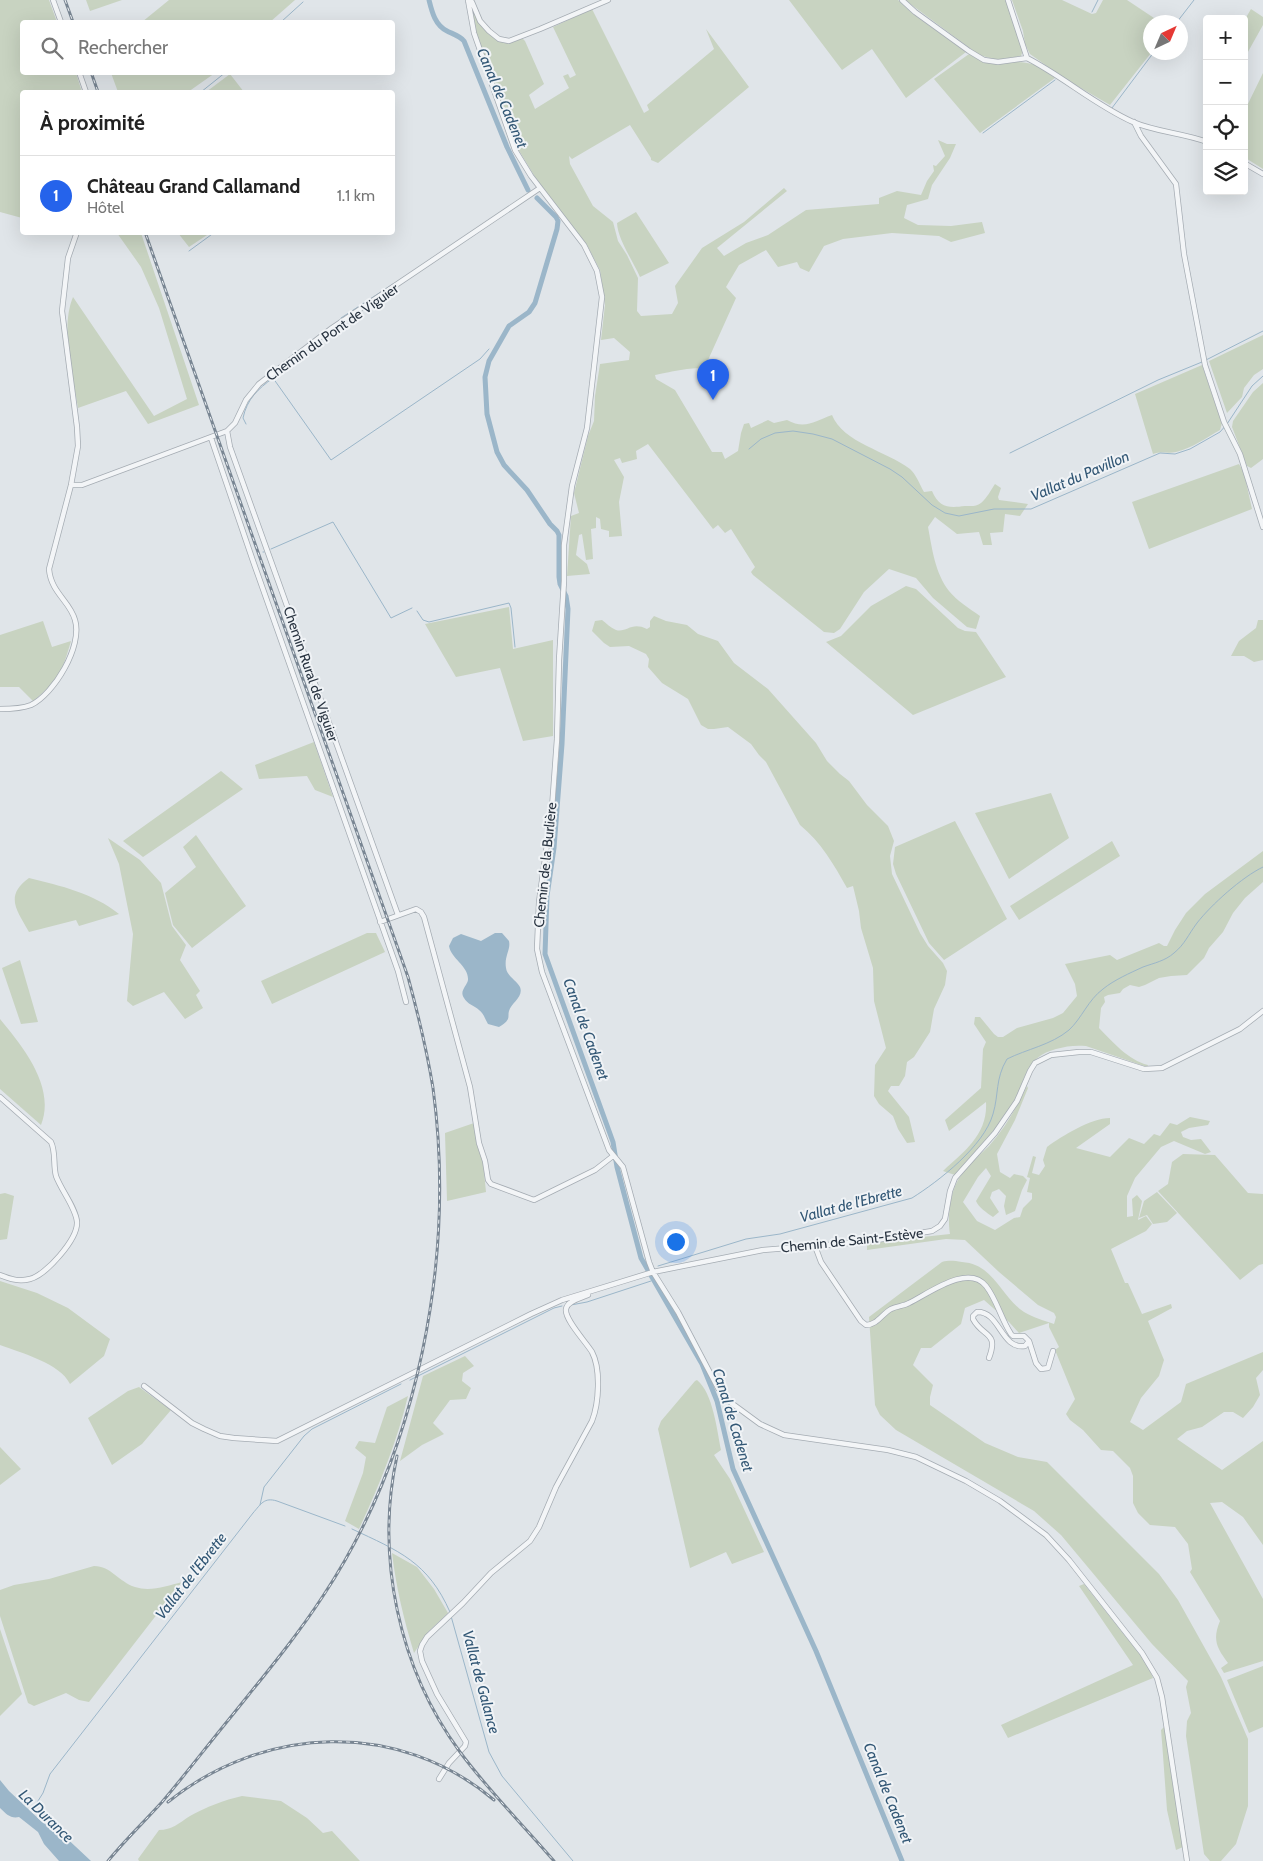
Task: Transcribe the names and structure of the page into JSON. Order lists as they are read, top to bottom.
{
  "streets": {
    "street": [
      "Chemin du Pont de Viguier",
      "Chemin Rural de Viguier",
      "Chemin de la Burlière",
      "Chemin de Saint-Estève"
    ]
  },
  "crossings": [
    ["Chemin du Pont de Viguier", "Chemin Rural de Viguier"],
    ["Chemin du Pont de Viguier", "Chemin de la Burlière"],
    ["Chemin de la Burlière", "Chemin de Saint-Estève"]
  ],
  "water": [
    "Canal de Cadenet",
    "Vallat du Pavillon",
    "Vallat de l'Ebrette",
    "Vallat de Galance",
    "La Durance"
  ],
  "north": "top right",
  "page": {
    "map_buttons": ["+", "−"],
    "search": "Rechercher",
    "heading": "À proximité",
    "list": [
      {
        "mark": "1",
        "name": "Château Grand Callamand",
        "note": "Hôtel",
        "value": "1.1 km"
      }
    ],
    "pins": "1"
  }
}
